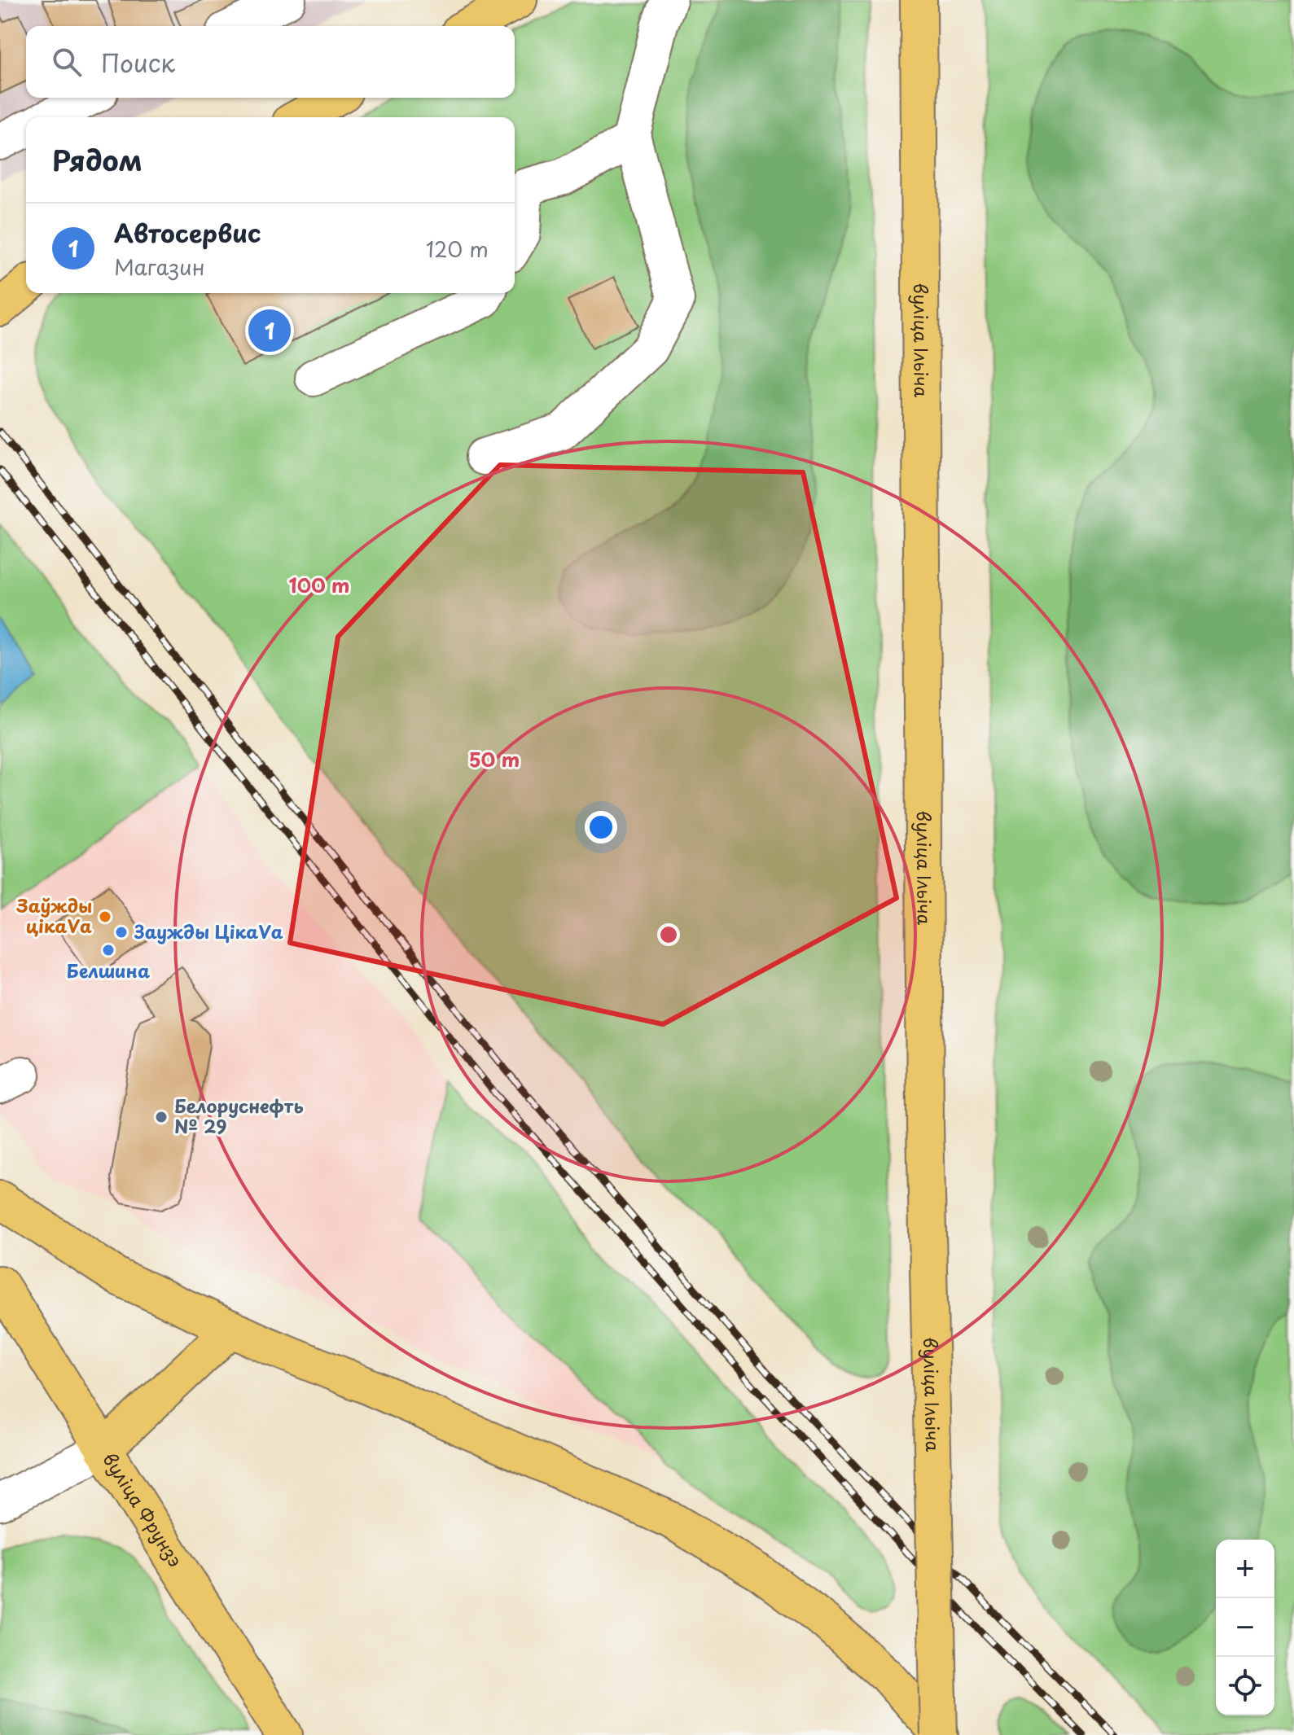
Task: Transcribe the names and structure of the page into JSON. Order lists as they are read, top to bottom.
{
  "streets": {
    "main road": ["вуліца Ільіча", "вуліца Фрунзэ"]
  },
  "places": [
    "Заўжды цікаVа",
    "Заужды ЦікаVа",
    "Белшина",
    "Белоруснефть № 29"
  ],
  "page": {
    "search": "Поиск",
    "heading": "Рядом",
    "list": [
      {
        "mark": "1",
        "name": "Автосервис",
        "note": "Магазин",
        "value": "120 m"
      }
    ],
    "pins": "1",
    "map_buttons": ["+", "−"]
  },
  "rings": ["100 m", "50 m"]
}
